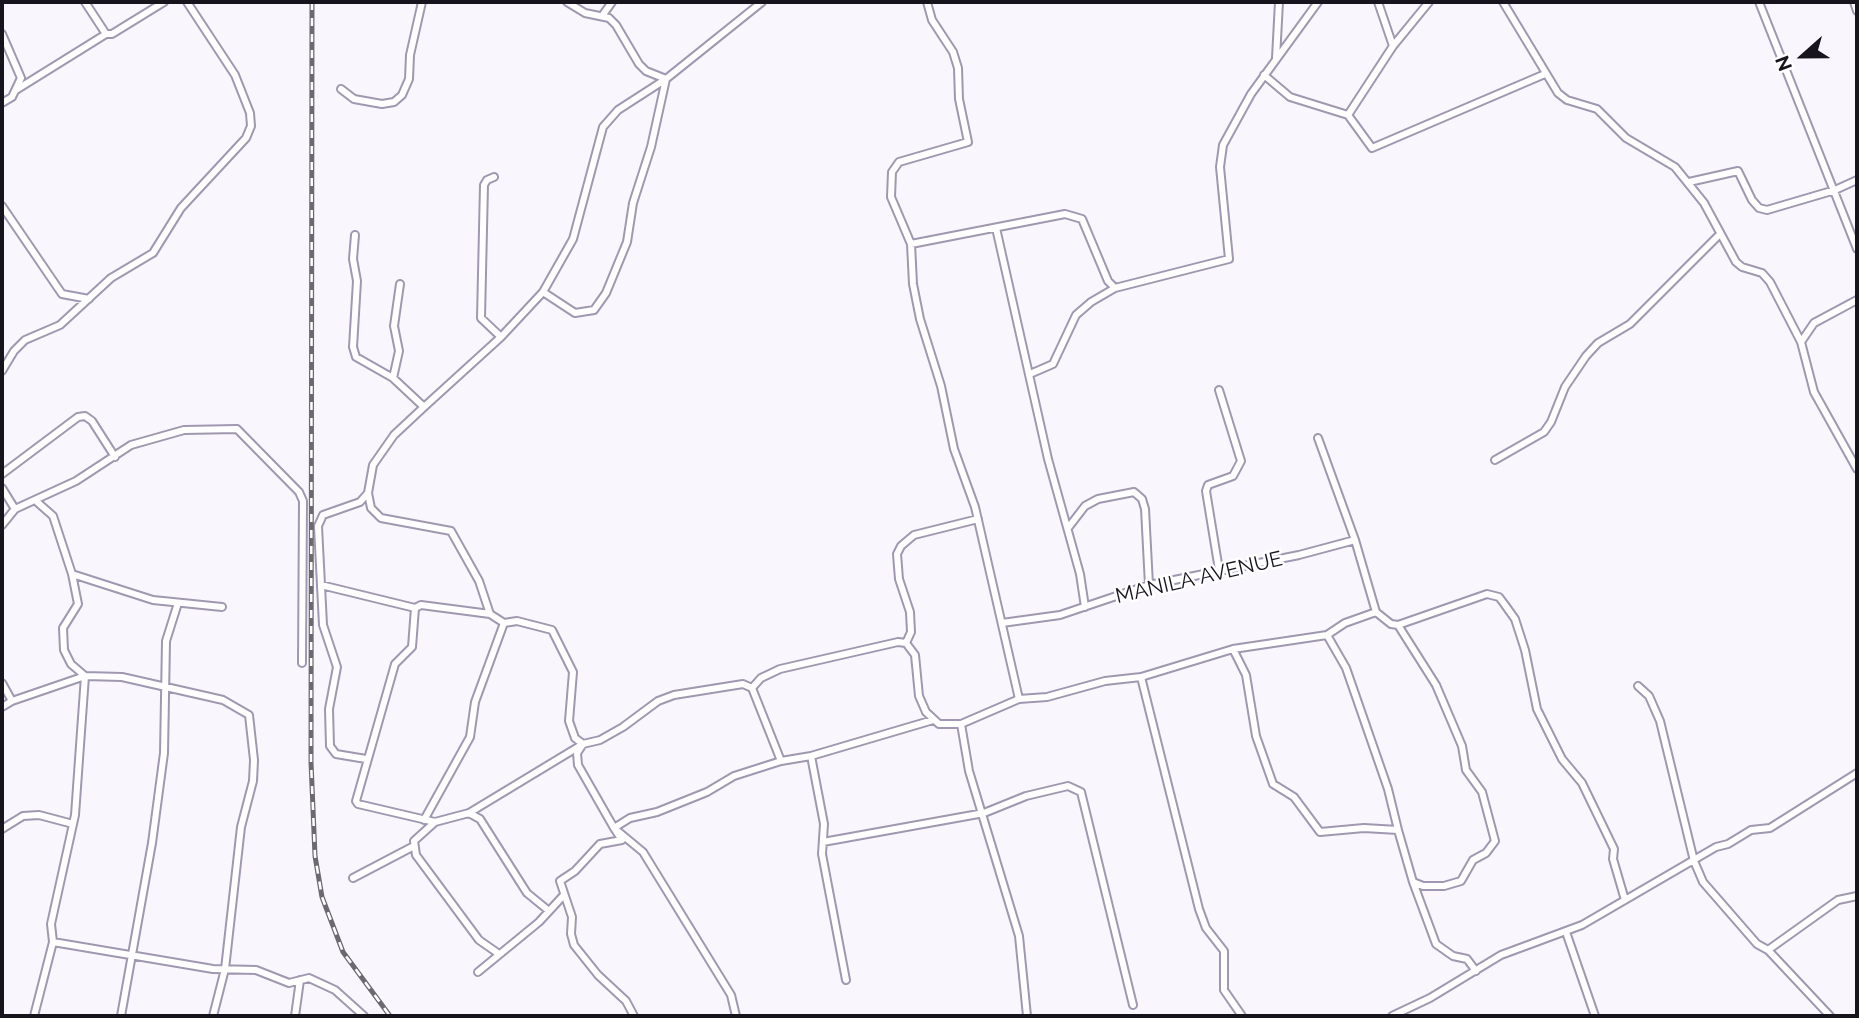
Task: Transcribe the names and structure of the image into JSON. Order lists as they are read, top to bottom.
{
  "streets": {
    "street": ["MANILA AVENUE"]
  },
  "north": "left"
}
